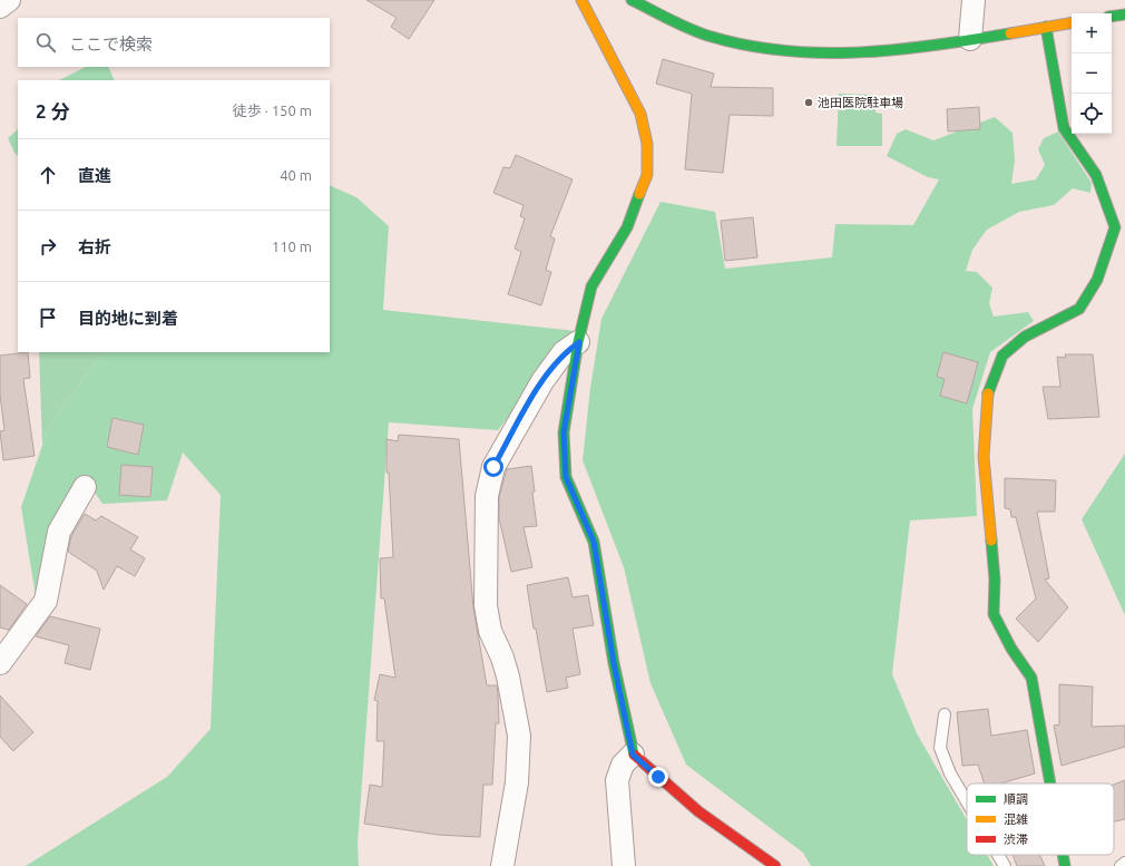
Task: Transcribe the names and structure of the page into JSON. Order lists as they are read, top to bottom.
{
  "places": ["池田医院駐車場"],
  "legend": ["順調", "混雑", "渋滞"],
  "page": {
    "map_buttons": ["+", "−"],
    "search": "ここで検索",
    "heading": ["2 分", "徒歩 · 150 m"],
    "list": [
      ["直進", "40 m"],
      ["右折", "110 m"],
      "目的地に到着"
    ]
  }
}
